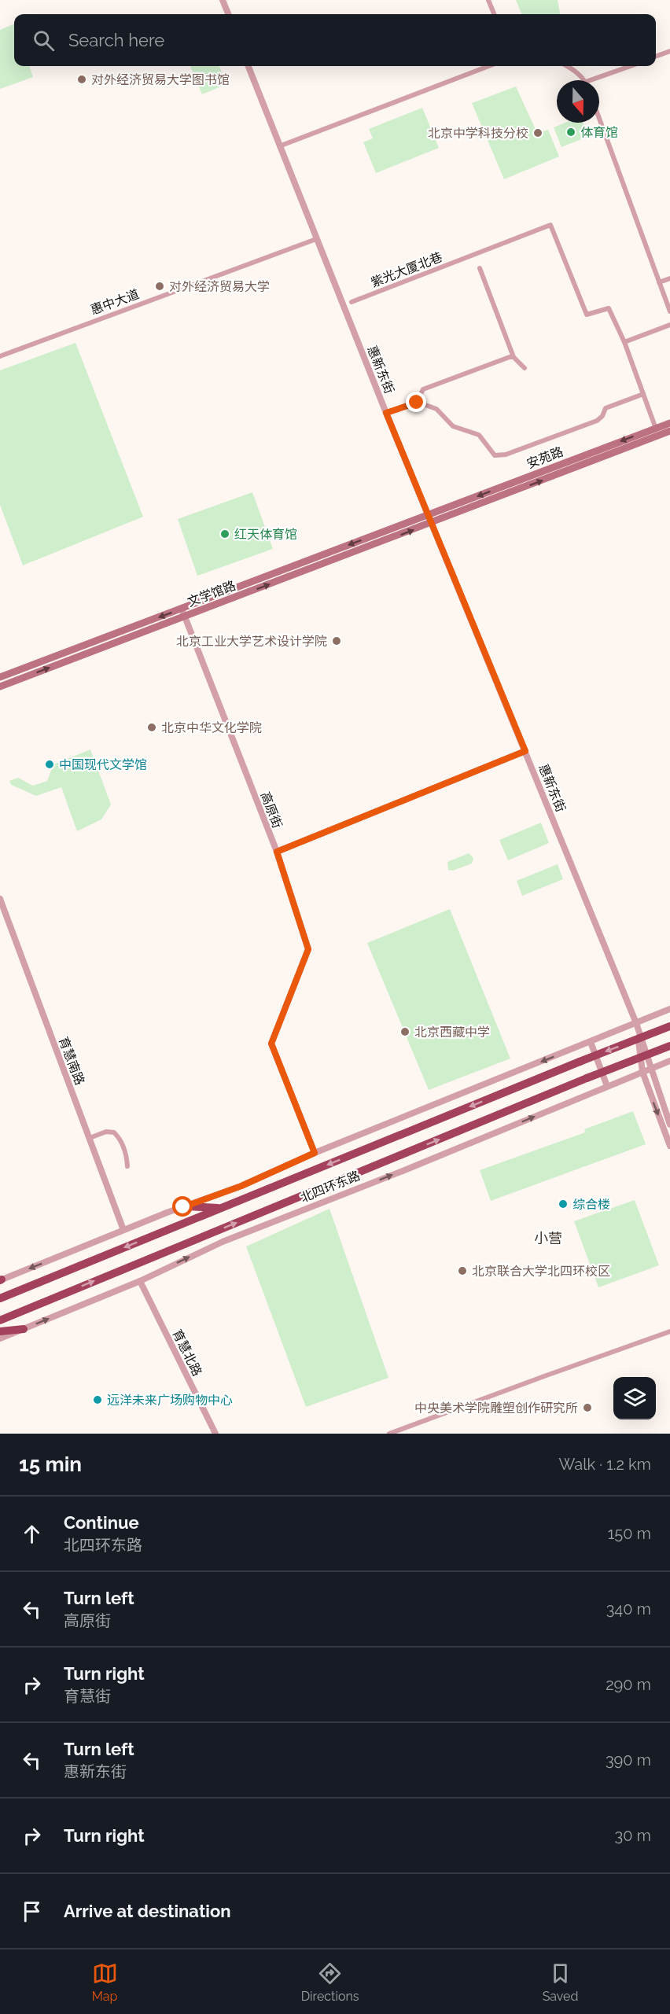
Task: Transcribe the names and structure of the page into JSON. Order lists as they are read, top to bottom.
{
  "streets": {
    "highway": ["北四环东路"],
    "main road": ["安苑路", "文学馆路"],
    "street": [
      "紫光大厦北巷",
      "惠中大道",
      "惠新东街",
      "高原街",
      "育慧南路",
      "育慧北路"
    ]
  },
  "crossings": [
    ["惠中大道", "惠新东街"],
    ["惠新东街", "安苑路"],
    ["惠新东街", "文学馆路"],
    ["安苑路", "文学馆路"],
    ["文学馆路", "高原街"],
    ["北四环东路", "育慧北路"]
  ],
  "districts": ["小营"],
  "places": [
    "对外经济贸易大学图书馆",
    "体育馆",
    "北京中学科技分校",
    "对外经济贸易大学",
    "红天体育馆",
    "北京工业大学艺术设计学院",
    "北京中华文化学院",
    "中国现代文学馆",
    "北京西藏中学",
    "综合楼",
    "北京联合大学北四环校区",
    "远洋未来广场购物中心",
    "中央美术学院雕塑创作研究所"
  ],
  "north": "bottom",
  "page": {
    "search": "Search here",
    "heading": ["15 min", "Walk · 1.2 km"],
    "list": [
      ["Continue", "北四环东路", "150 m"],
      ["Turn left", "高原街", "340 m"],
      ["Turn right", "育慧街", "290 m"],
      ["Turn left", "惠新东街", "390 m"],
      ["Turn right", "30 m"],
      "Arrive at destination"
    ],
    "nav": ["Map", "Directions", "Saved"]
  }
}
